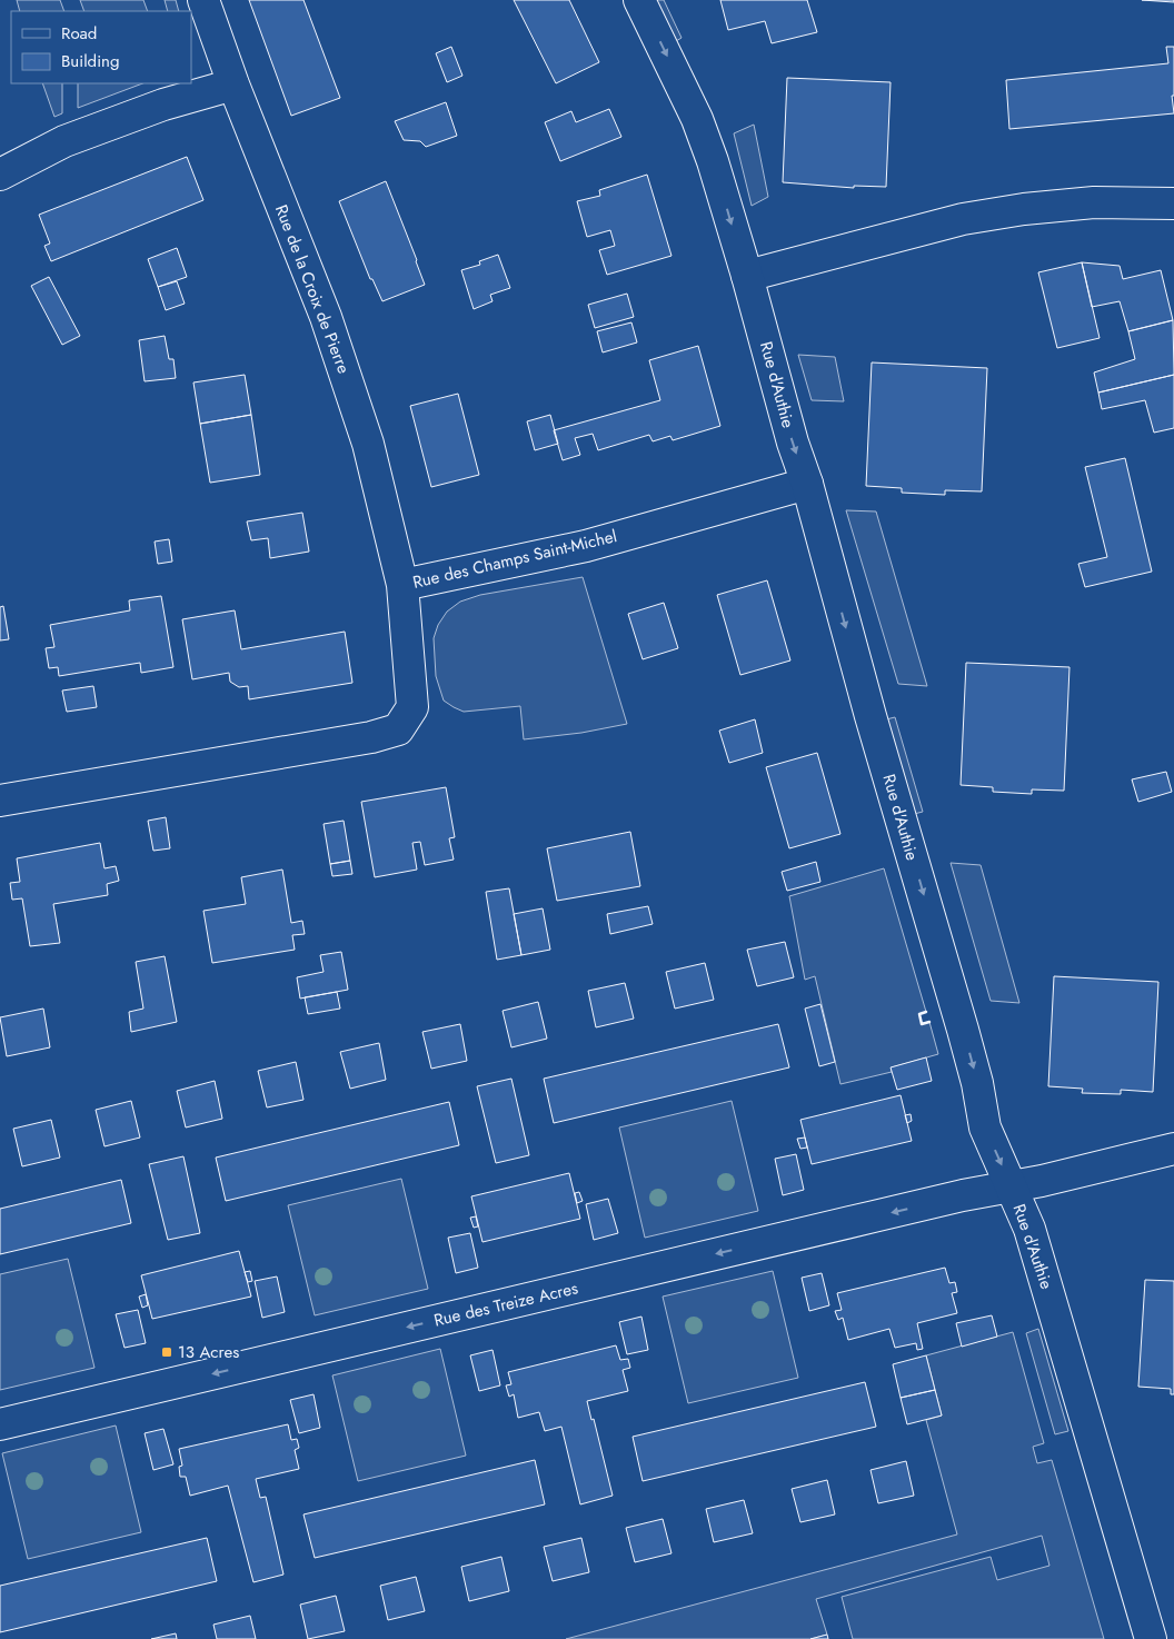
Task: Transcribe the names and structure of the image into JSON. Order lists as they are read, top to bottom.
{
  "streets": {
    "street": [
      "Rue de la Croix de Pierre",
      "Rue d'Authie",
      "Rue des Champs Saint-Michel",
      "Rue des Treize Acres"
    ]
  },
  "crossings": [
    ["Rue de la Croix de Pierre", "Rue des Champs Saint-Michel"],
    ["Rue d'Authie", "Rue des Champs Saint-Michel"],
    ["Rue d'Authie", "Rue des Treize Acres"]
  ],
  "one_way": ["Rue d'Authie", "Rue des Treize Acres"],
  "places": {
    "transit": ["13 Acres"]
  },
  "legend": ["Road", "Building"]
}
